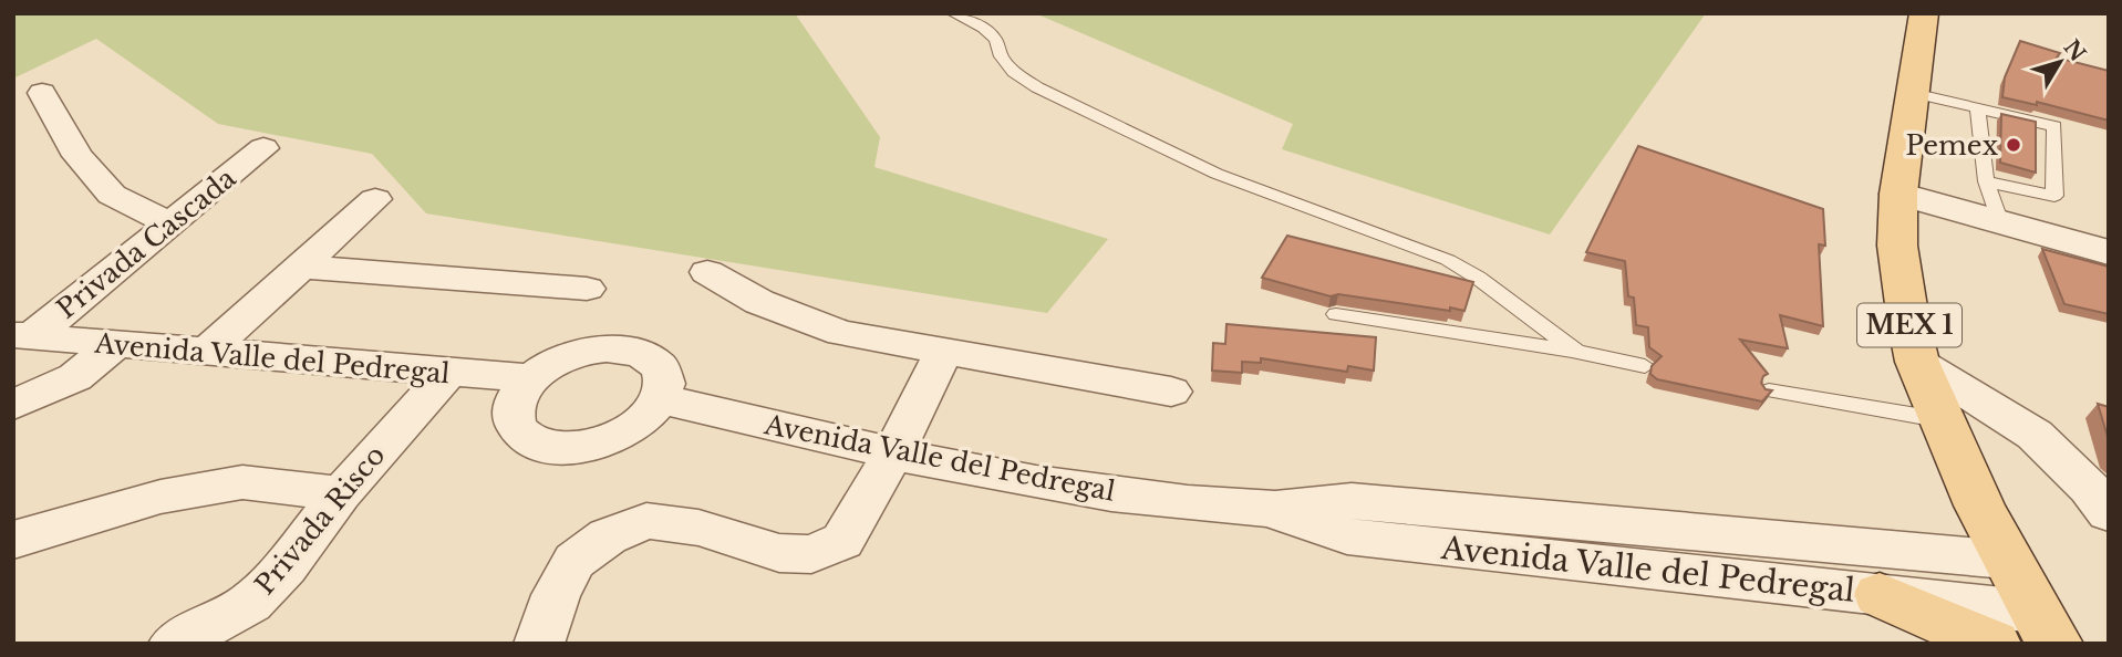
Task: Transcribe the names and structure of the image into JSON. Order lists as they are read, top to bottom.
{
  "streets": {
    "main road": ["MEX 1"],
    "street": ["Privada Cascada", "Avenida Valle del Pedregal", "Privada Risco"]
  },
  "crossings": [
    ["Privada Cascada", "Avenida Valle del Pedregal"],
    ["MEX 1", "Avenida Valle del Pedregal"],
    ["Avenida Valle del Pedregal", "Privada Risco"]
  ],
  "places": ["Pemex"],
  "north": "top right"
}
